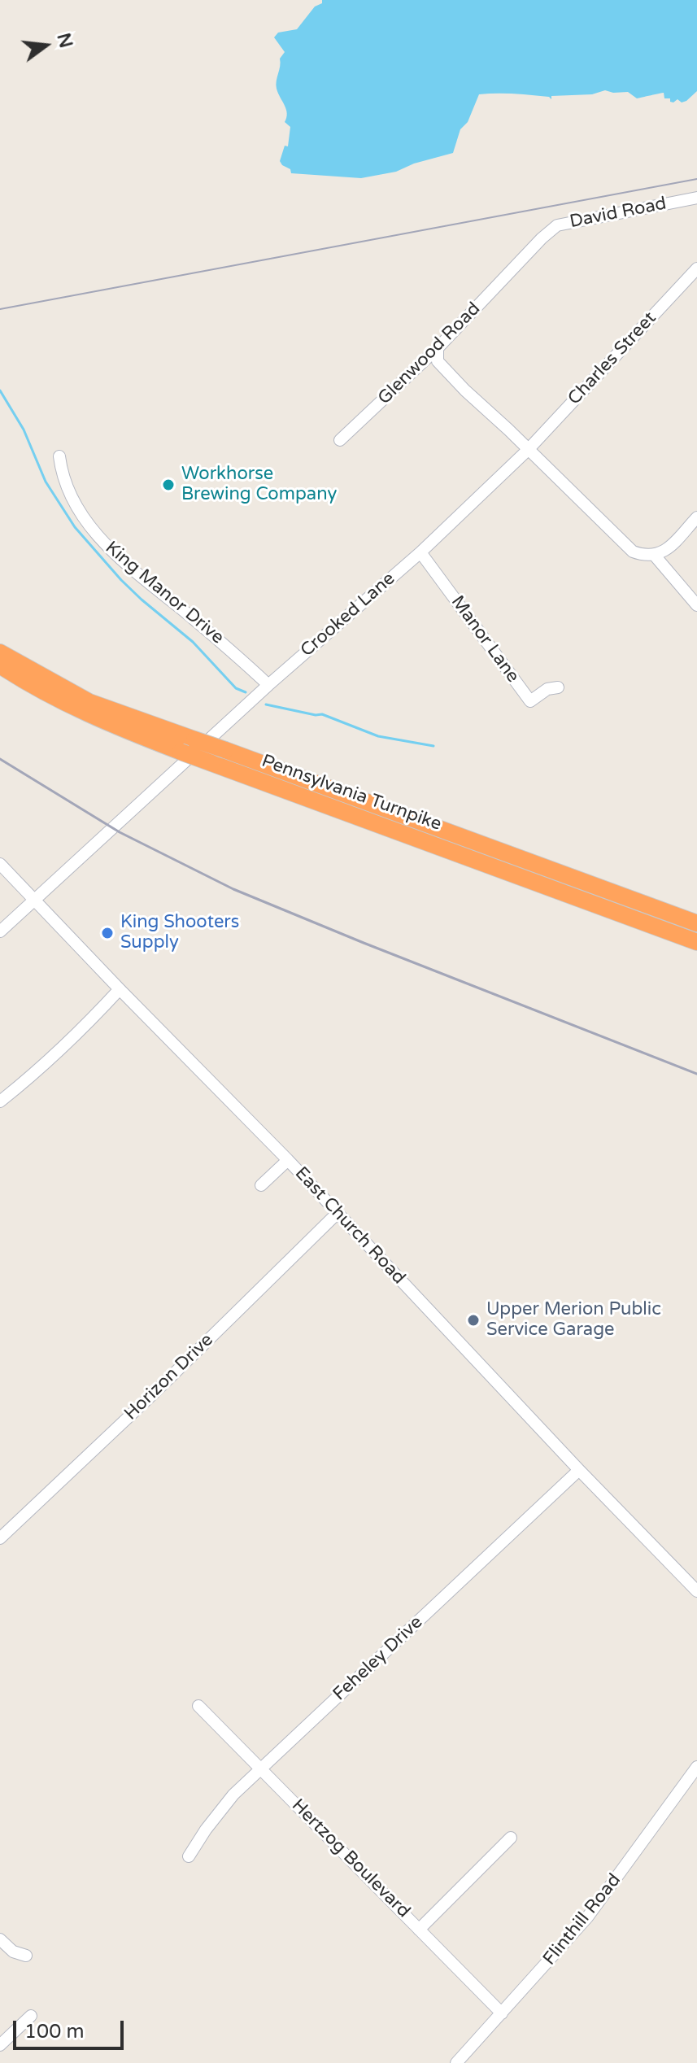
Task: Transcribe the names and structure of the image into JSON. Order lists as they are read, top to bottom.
{
  "streets": {
    "highway": ["Pennsylvania Turnpike"],
    "street": [
      "David Road",
      "Glenwood Road",
      "Charles Street",
      "King Manor Drive",
      "Crooked Lane",
      "Manor Lane",
      "East Church Road",
      "Horizon Drive",
      "Feheley Drive",
      "Hertzog Boulevard",
      "Flinthill Road"
    ]
  },
  "crossings": [
    ["David Road", "Glenwood Road"],
    ["Charles Street", "Crooked Lane"],
    ["King Manor Drive", "Crooked Lane"],
    ["Crooked Lane", "Manor Lane"],
    ["Crooked Lane", "East Church Road"],
    ["East Church Road", "Horizon Drive"],
    ["East Church Road", "Feheley Drive"],
    ["Feheley Drive", "Hertzog Boulevard"],
    ["Hertzog Boulevard", "Flinthill Road"]
  ],
  "places": ["Workhorse Brewing Company", "King Shooters Supply", "Upper Merion Public Service Garage"],
  "scale_bar": "100 m",
  "north": "right"
}
